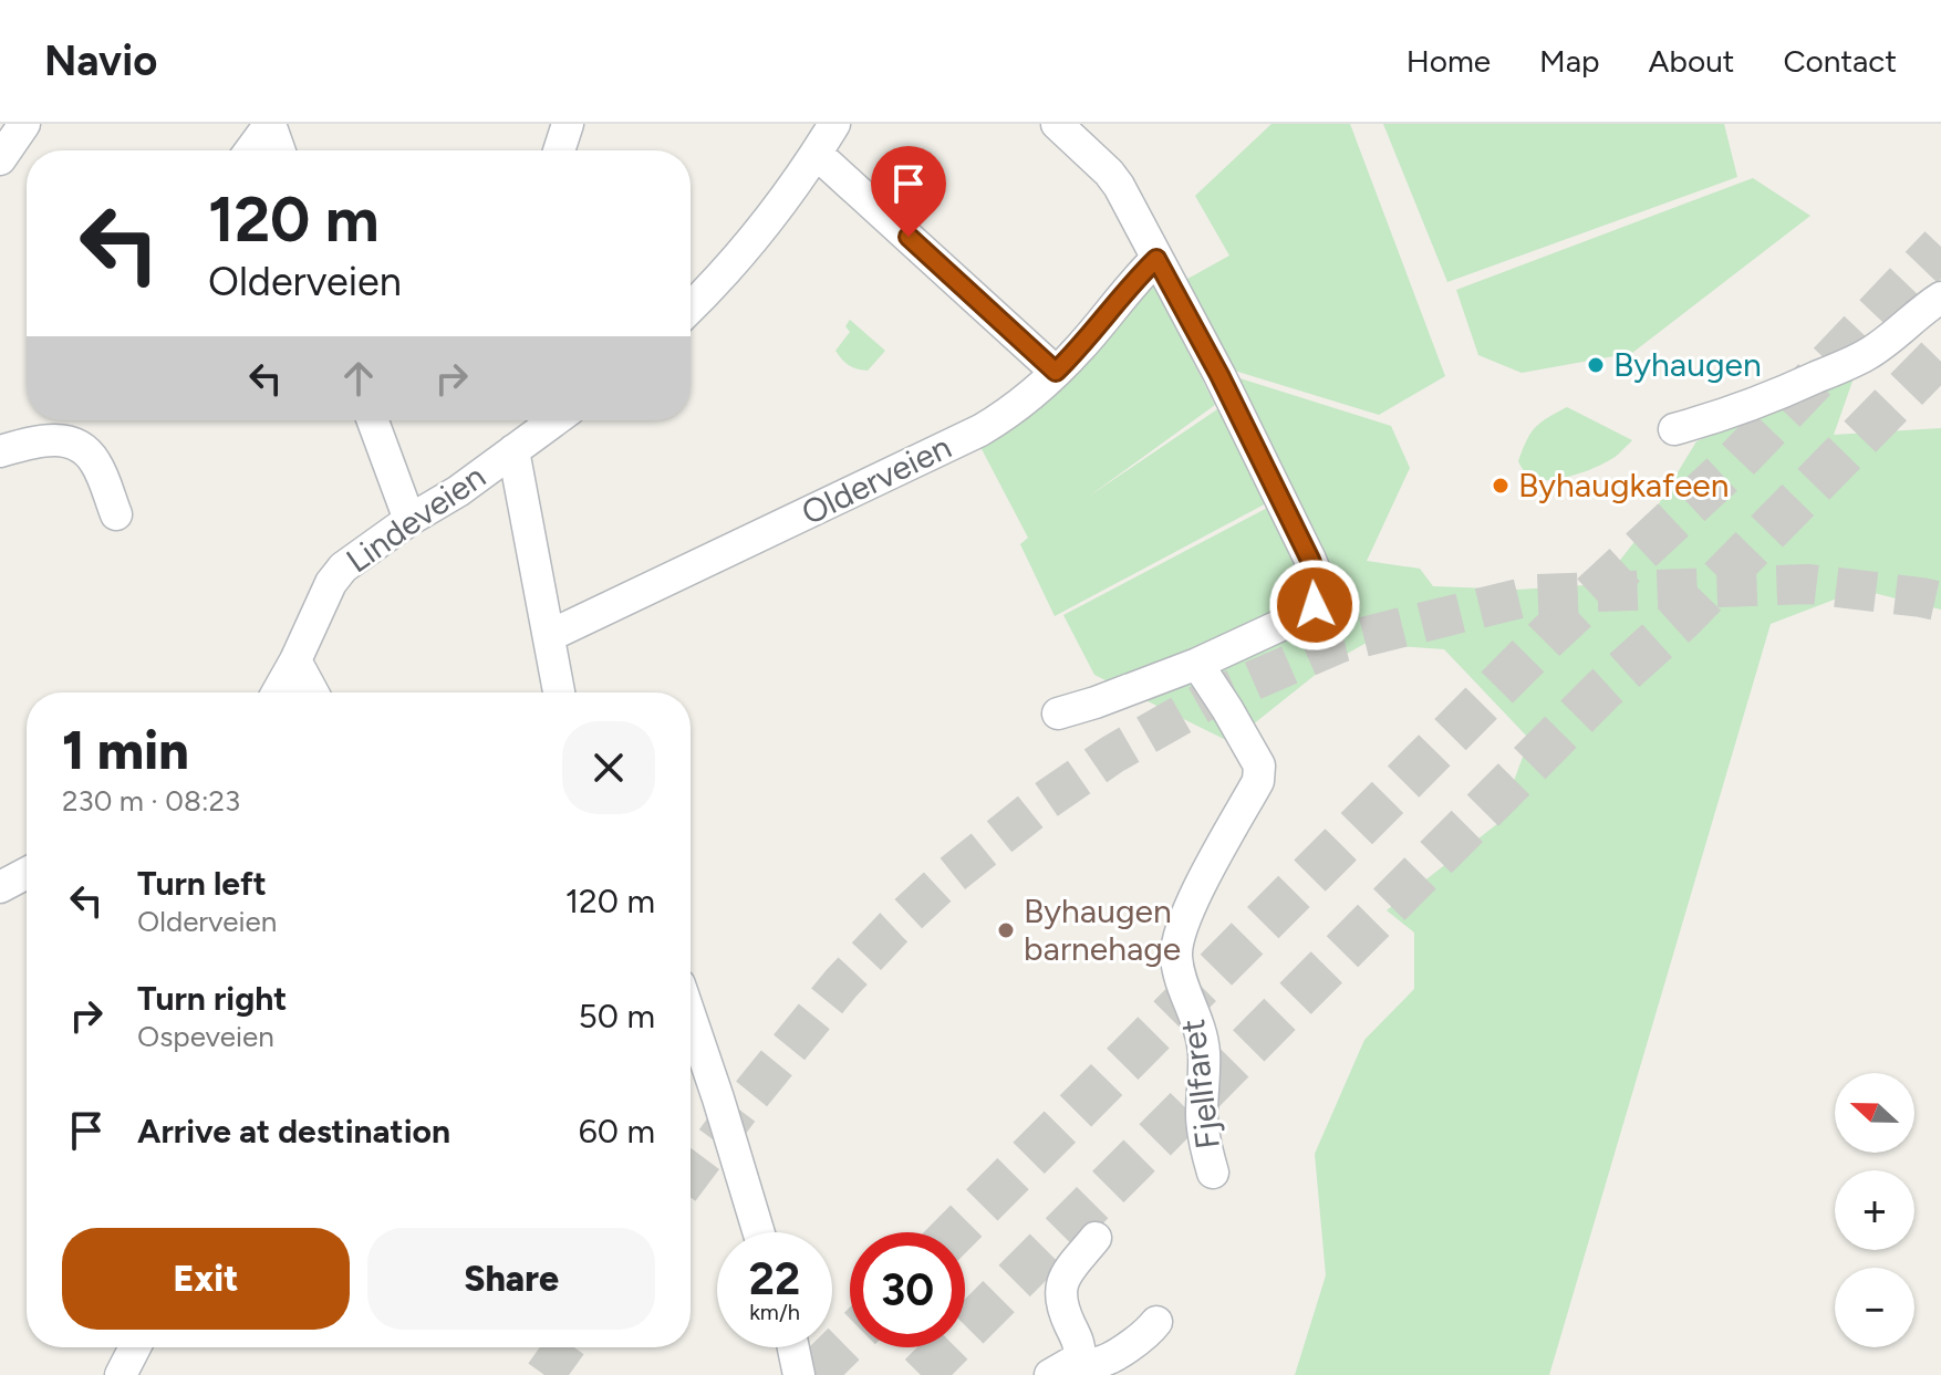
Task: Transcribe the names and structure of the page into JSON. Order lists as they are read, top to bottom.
{
  "streets": {
    "street": ["Olderveien", "Lindeveien", "Fjellfaret"]
  },
  "places": ["Byhaugen", "Byhaugkafeen", "Byhaugen barnehage"],
  "north": "left",
  "page": {
    "header": "Navio",
    "nav": [
      "Home",
      "Map",
      "About",
      "Contact"
    ],
    "turn": ["120 m", "Olderveien"],
    "heading": ["1 min", "230 m · 08:23"],
    "list": [
      {
        "name": "Turn left",
        "note": "Olderveien",
        "value": "120 m"
      },
      {
        "name": "Turn right",
        "note": "Ospeveien",
        "value": "50 m"
      },
      {
        "name": "Arrive at destination",
        "value": "60 m"
      }
    ],
    "map_buttons": ["+", "−"],
    "buttons": ["Exit", "Share"],
    "speed": "22 km/h",
    "limit": "30"
  }
}
